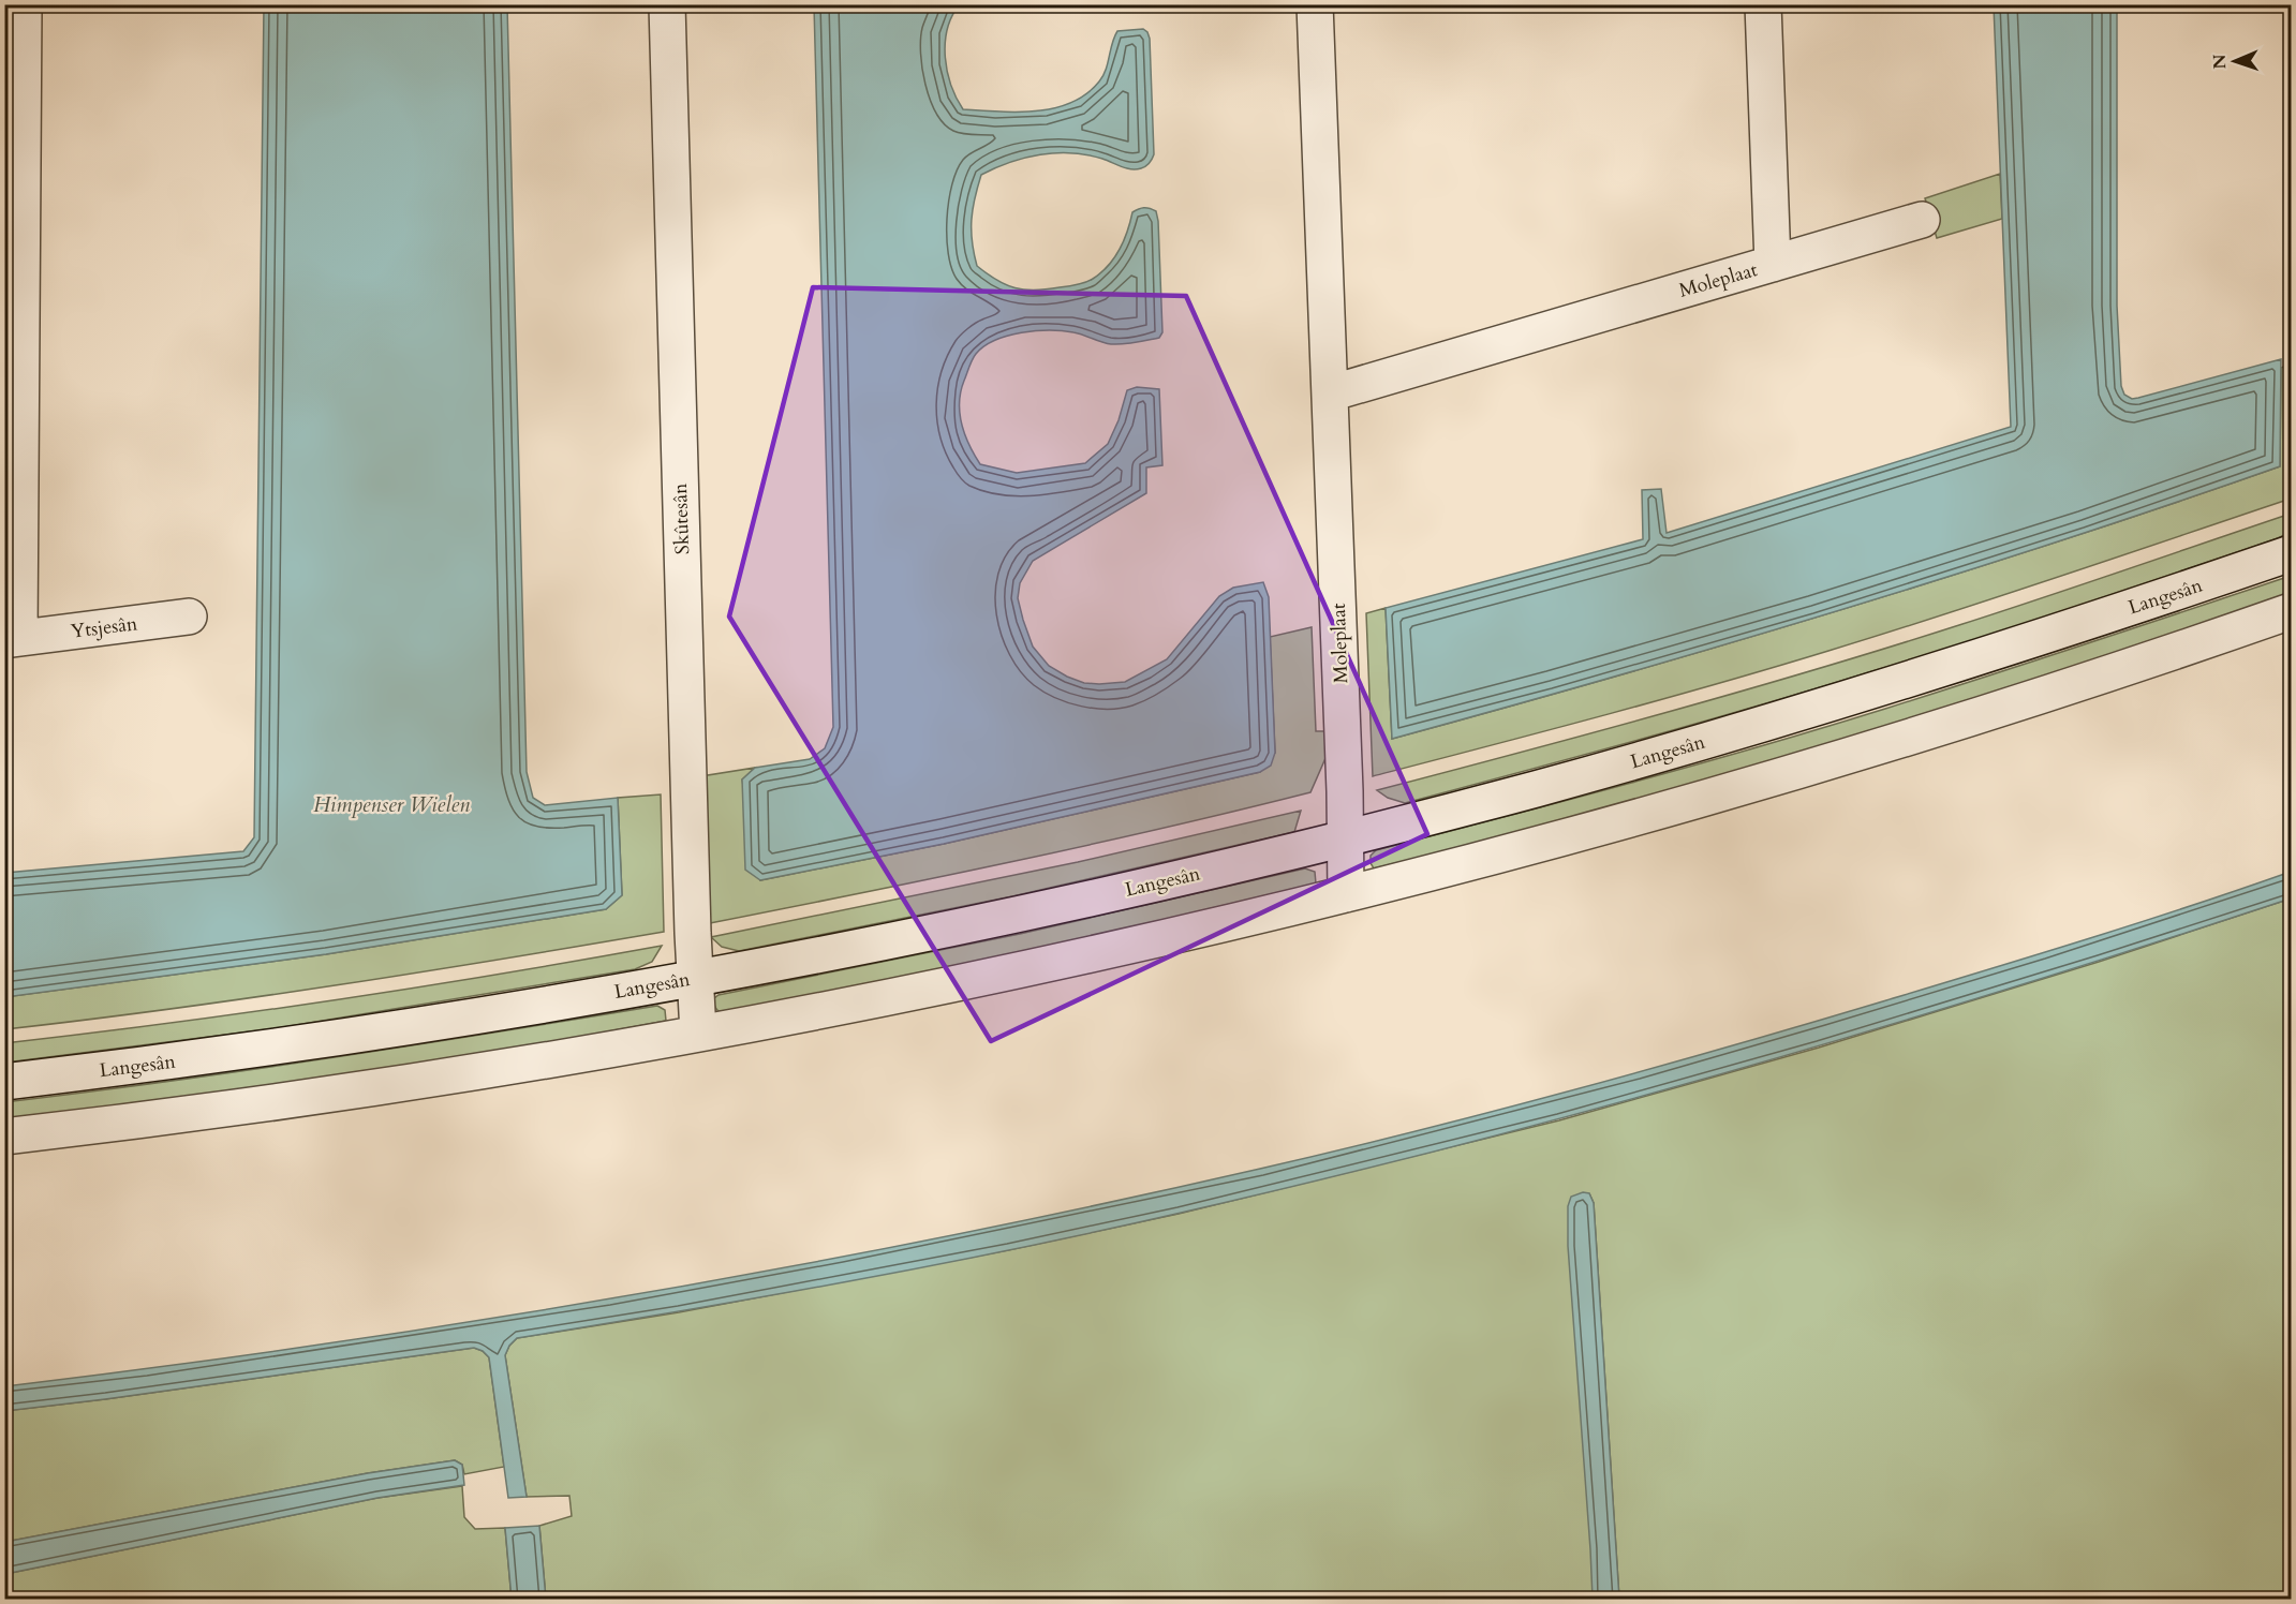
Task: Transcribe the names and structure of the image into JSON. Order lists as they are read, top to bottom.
{
  "streets": {
    "street": [
      "Moleplaat",
      "Skûtesân",
      "Langesân",
      "Ytsjesân"
    ]
  },
  "crossings": [
    ["Moleplaat", "Langesân"],
    ["Skûtesân", "Langesân"]
  ],
  "water": ["Himpenser Wielen"],
  "north": "left"
}
